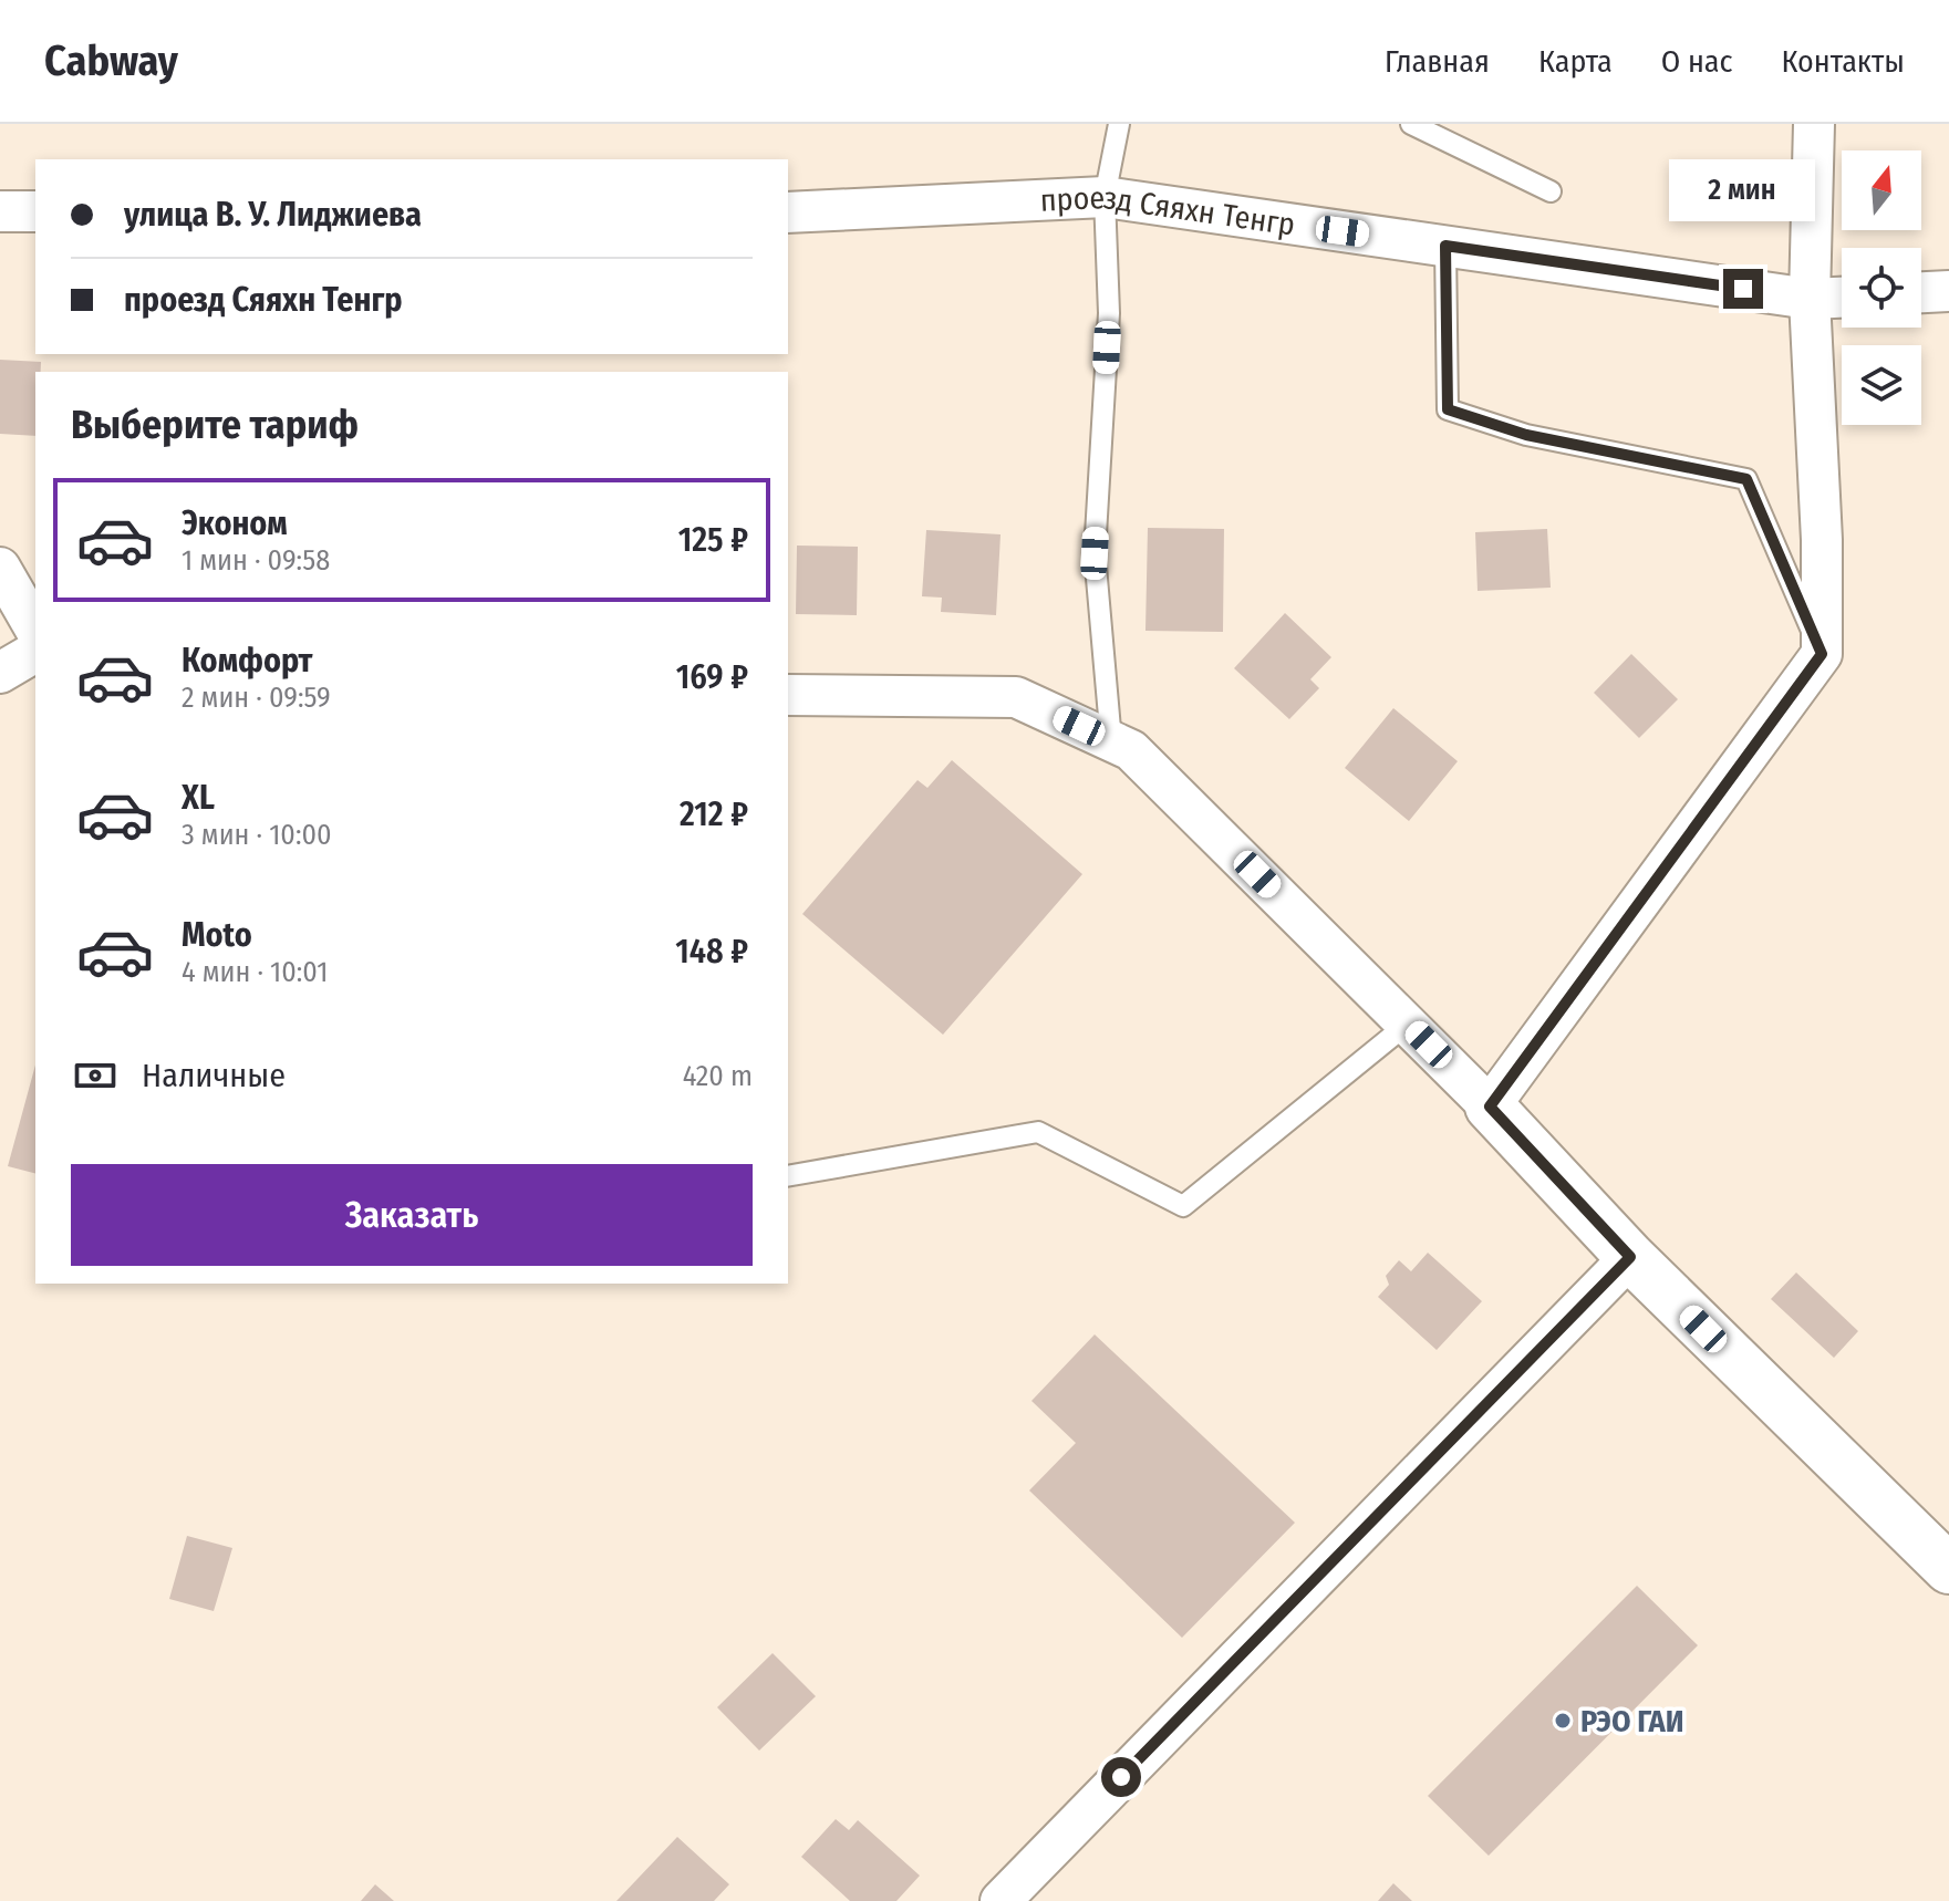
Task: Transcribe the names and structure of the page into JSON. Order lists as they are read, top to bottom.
{
  "streets": {
    "street": ["проезд Сяяхн Тенгр"]
  },
  "places": ["РЭО ГАИ"],
  "north": "top",
  "page": {
    "header": "Cabway",
    "nav": [
      "Главная",
      "Карта",
      "О нас",
      "Контакты"
    ],
    "bubble": "2 мин",
    "banner": ["улица В. У. Лиджиева", "проезд Сяяхн Тенгр"],
    "heading": "Выберите тариф",
    "list": [
      {
        "name": "Эконом",
        "note": "1 мин · 09:58",
        "value": "125 ₽"
      },
      {
        "name": "Комфорт",
        "note": "2 мин · 09:59",
        "value": "169 ₽"
      },
      {
        "name": "XL",
        "note": "3 мин · 10:00",
        "value": "212 ₽"
      },
      {
        "name": "Moto",
        "note": "4 мин · 10:01",
        "value": "148 ₽"
      }
    ],
    "pay": ["Наличные", "420 m"],
    "buttons": "Заказать"
  }
}
